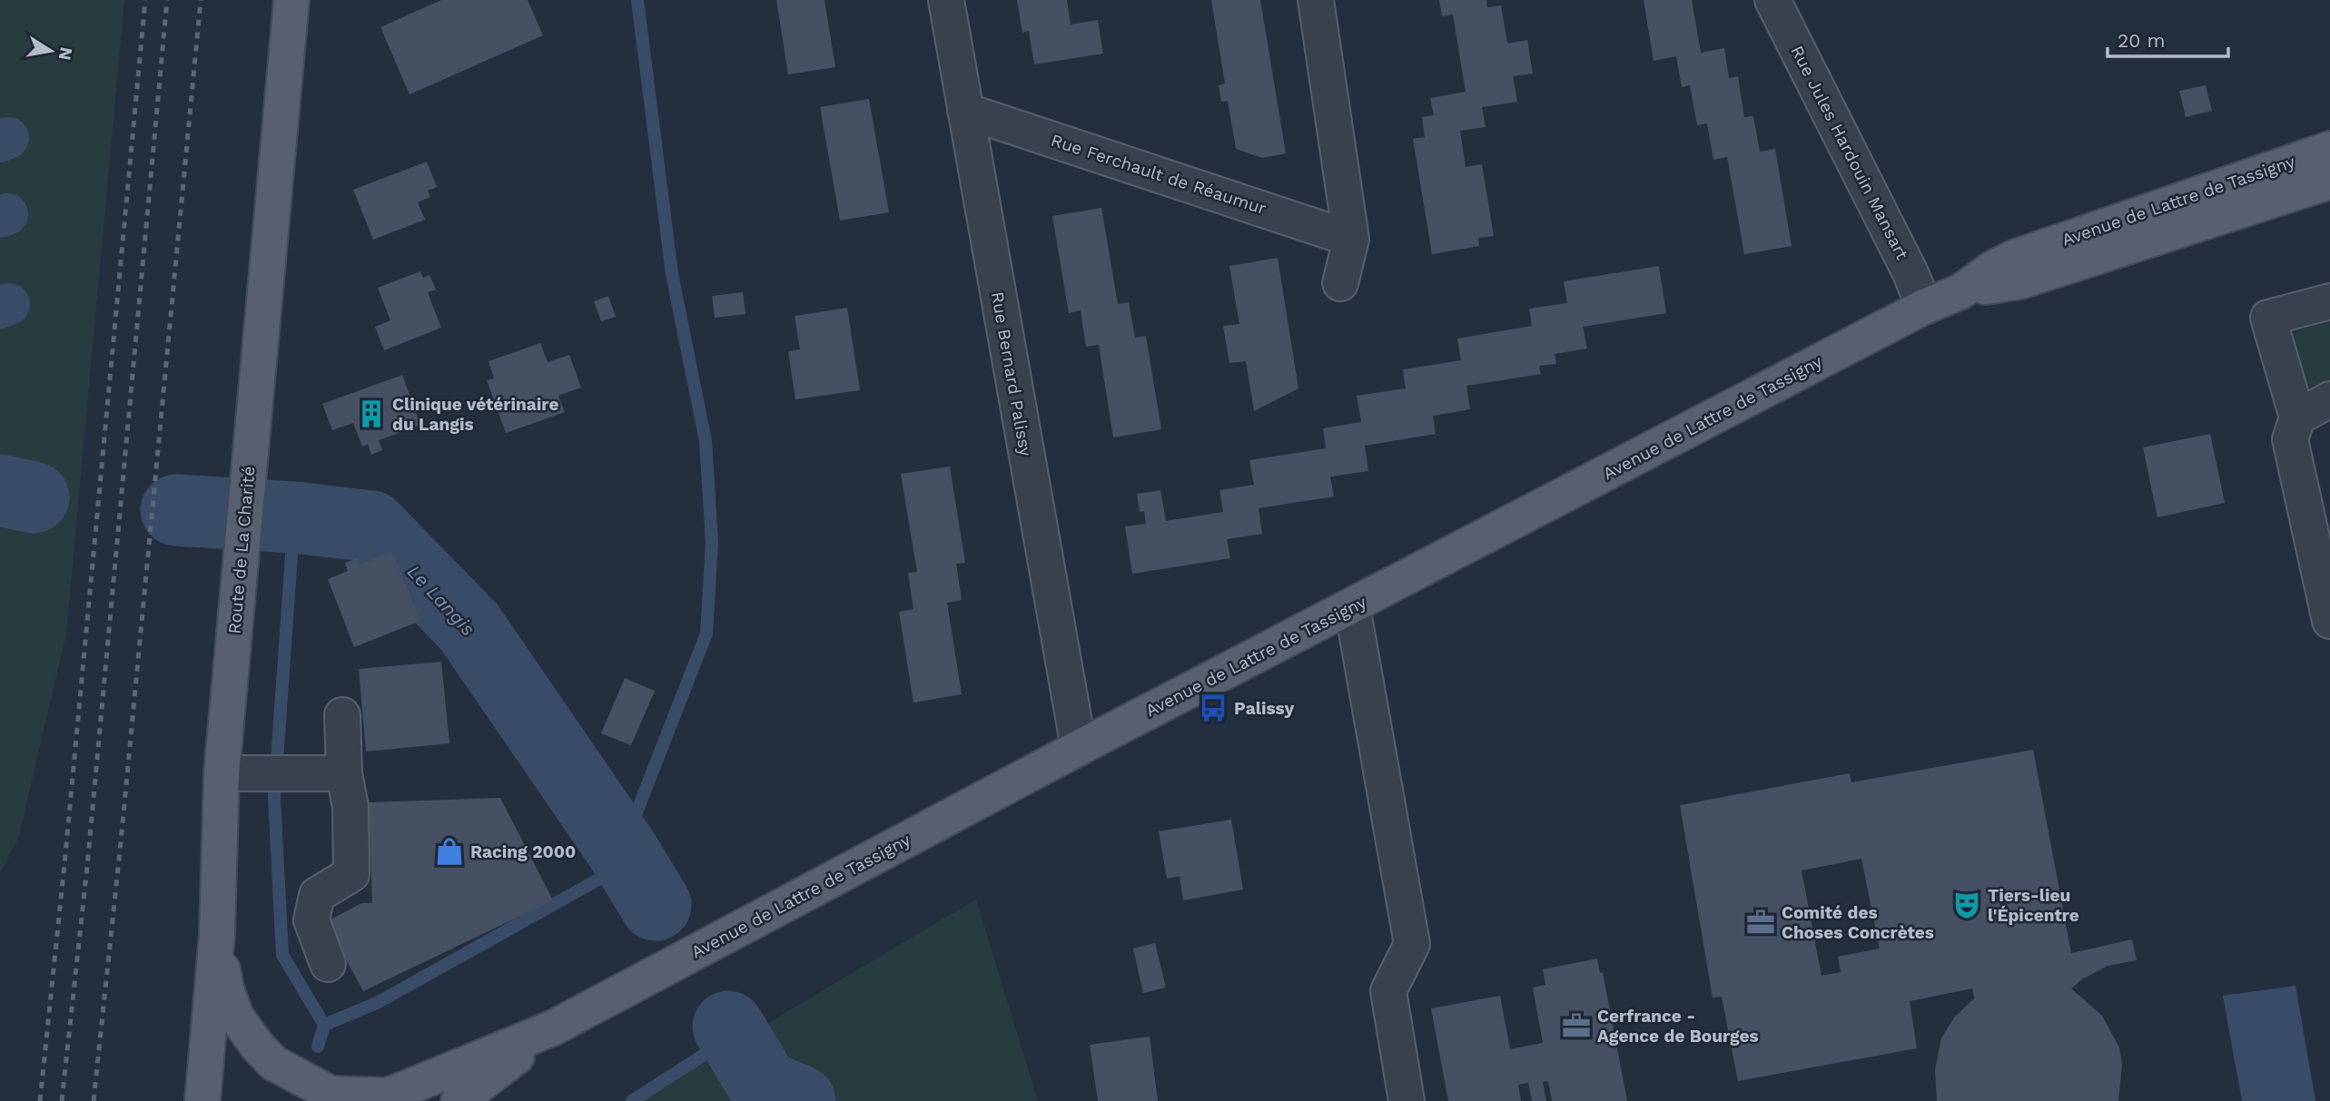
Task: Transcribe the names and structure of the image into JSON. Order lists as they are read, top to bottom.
{
  "streets": {
    "main road": ["Avenue de Lattre de Tassigny", "Route de La Charité"],
    "street": ["Rue Jules Hardouin Mansart", "Rue Ferchault de Réaumur", "Rue Bernard Palissy"]
  },
  "crossings": [
    ["Rue Jules Hardouin Mansart", "Avenue de Lattre de Tassigny"],
    ["Rue Ferchault de Réaumur", "Rue Bernard Palissy"],
    ["Avenue de Lattre de Tassigny", "Rue Bernard Palissy"],
    ["Avenue de Lattre de Tassigny", "Route de La Charité"]
  ],
  "water": ["Le Langis"],
  "places": {
    "building": ["Clinique vétérinaire du Langis"],
    "bus stop": ["Palissy"],
    "shop": ["Racing 2000"],
    "theatre": ["Tiers-lieu l'Épicentre"],
    "office": ["Comité des Choses Concrètes", "Cerfrance - Agence de Bourges"]
  },
  "scale_bar": "20 m",
  "north": "right"
}
